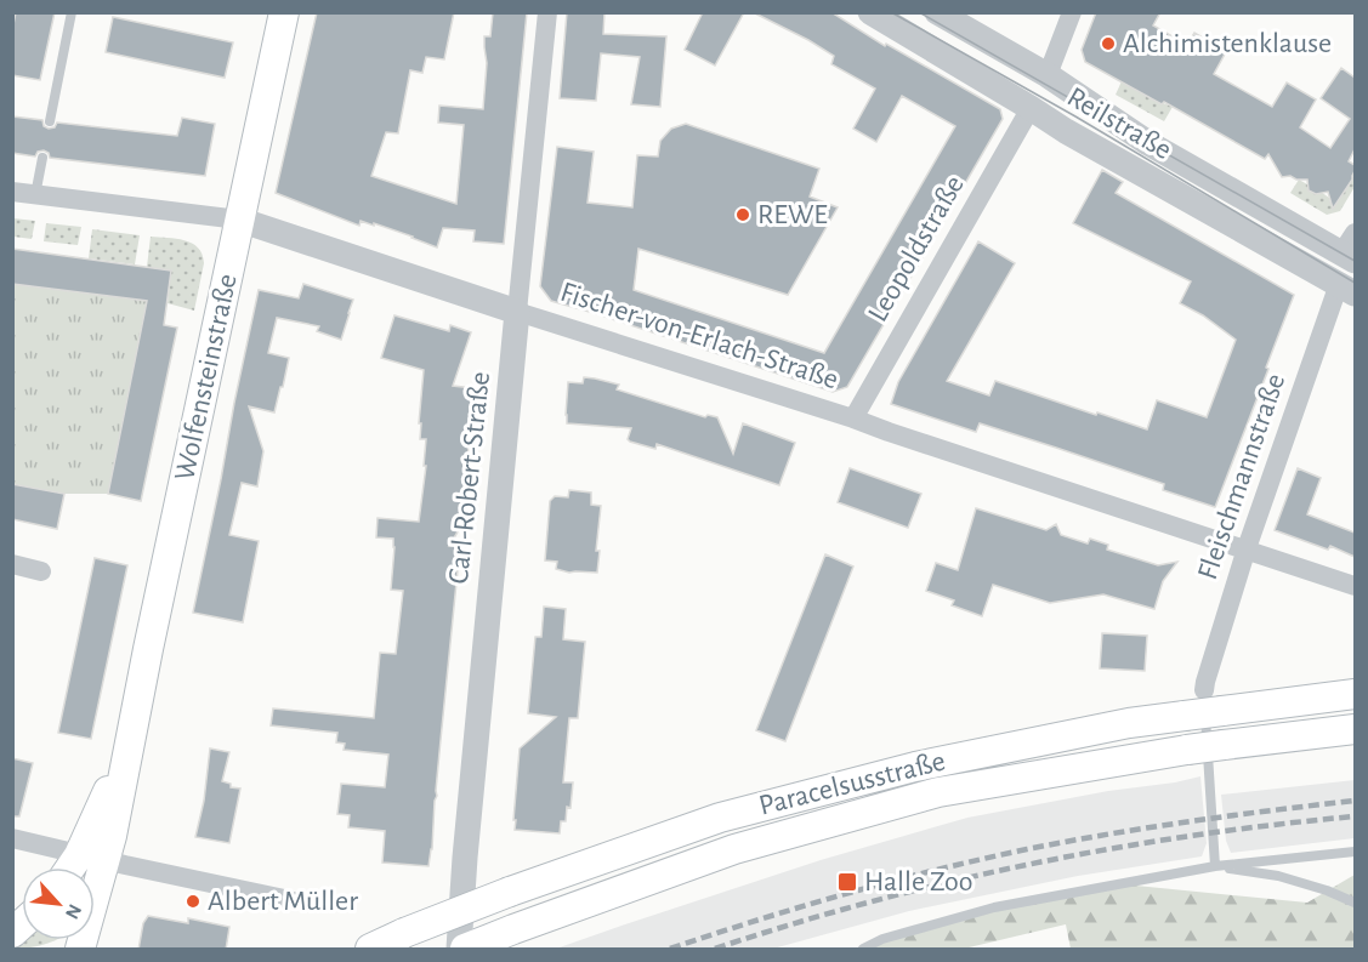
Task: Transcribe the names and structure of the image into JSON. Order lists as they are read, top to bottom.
{
  "streets": {
    "main road": ["Wolfensteinstraße", "Paracelsusstraße"],
    "street": [
      "Reilstraße",
      "Leopoldstraße",
      "Fischer-von-Erlach-Straße",
      "Fleischmannstraße",
      "Carl-Robert-Straße"
    ]
  },
  "crossings": [
    ["Reilstraße", "Leopoldstraße"],
    ["Reilstraße", "Fleischmannstraße"],
    ["Leopoldstraße", "Fischer-von-Erlach-Straße"],
    ["Fischer-von-Erlach-Straße", "Wolfensteinstraße"],
    ["Fischer-von-Erlach-Straße", "Fleischmannstraße"],
    ["Fischer-von-Erlach-Straße", "Carl-Robert-Straße"],
    ["Fleischmannstraße", "Paracelsusstraße"]
  ],
  "places": {
    "other": ["Alchimistenklause", "REWE", "Albert Müller"],
    "transit": ["Halle Zoo"]
  },
  "north": "bottom right"
}
